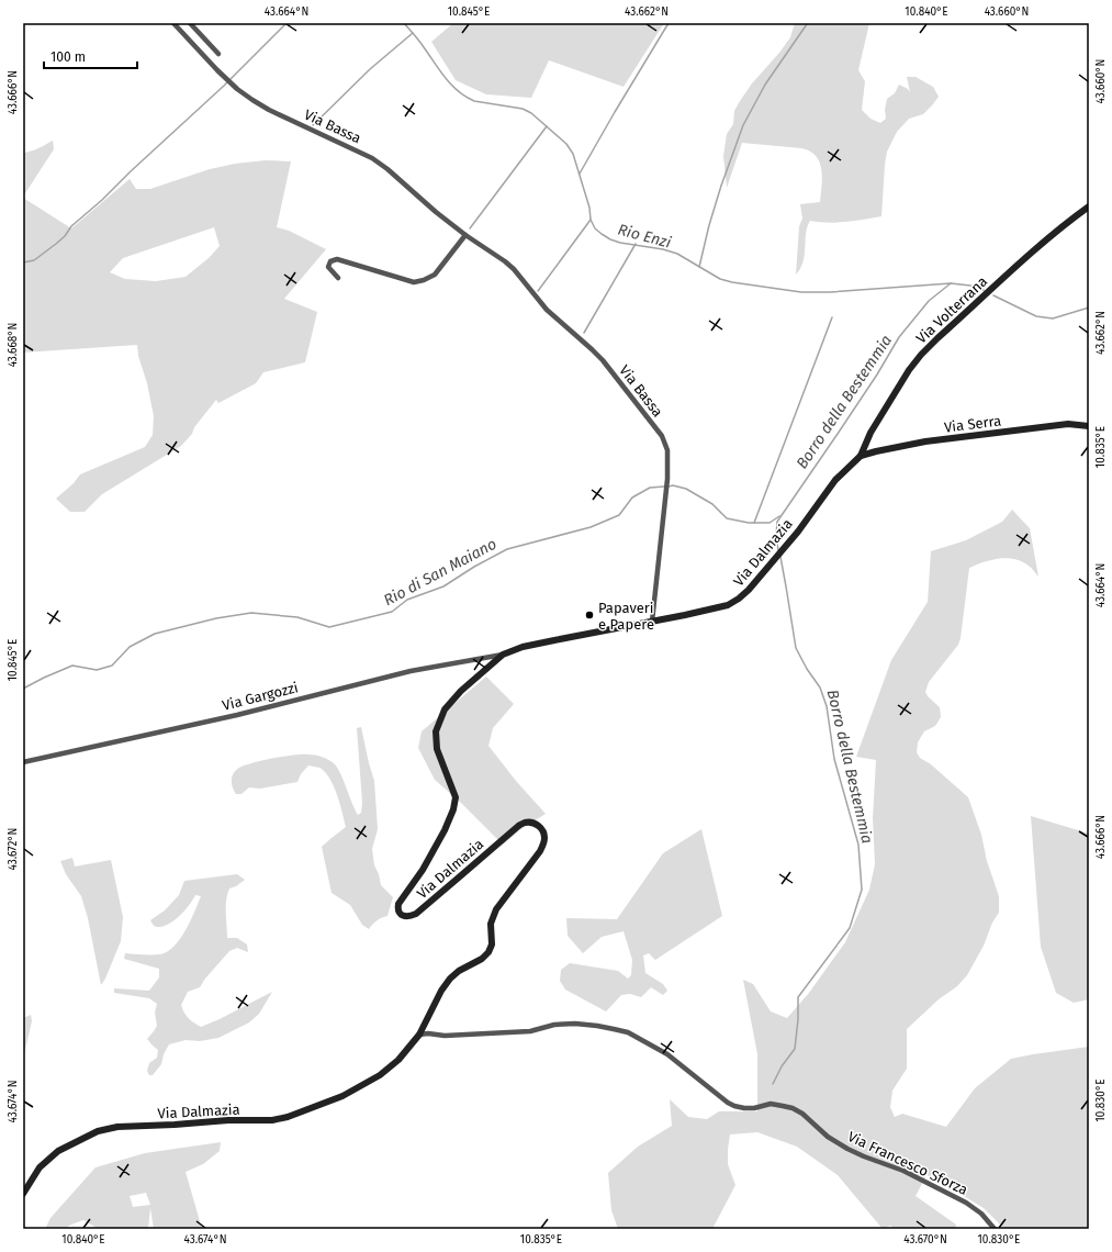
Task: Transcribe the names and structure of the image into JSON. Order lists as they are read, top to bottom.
{
  "streets": {
    "main road": ["Via Volterrana", "Via Serra", "Via Dalmazia"],
    "street": ["Via Bassa", "Via Gargozzi", "Via Francesco Sforza"]
  },
  "crossings": [
    ["Via Bassa", "Via Dalmazia"],
    ["Via Volterrana", "Via Serra"],
    ["Via Volterrana", "Via Dalmazia"],
    ["Via Serra", "Via Dalmazia"],
    ["Via Dalmazia", "Via Gargozzi"],
    ["Via Dalmazia", "Via Francesco Sforza"]
  ],
  "water": ["Rio Enzi", "Borro della Bestemmia", "Rio di San Maiano"],
  "places": ["Papaveri e Papere"],
  "scale_bar": "100 m",
  "coordinates": [
    "43.664°N",
    "10.845°E",
    "43.662°N",
    "10.840°E",
    "43.660°N",
    "43.666°N",
    "43.668°N",
    "10.835°E",
    "43.672°N",
    "10.830°E",
    "43.674°N",
    "43.670°N"
  ]
}
